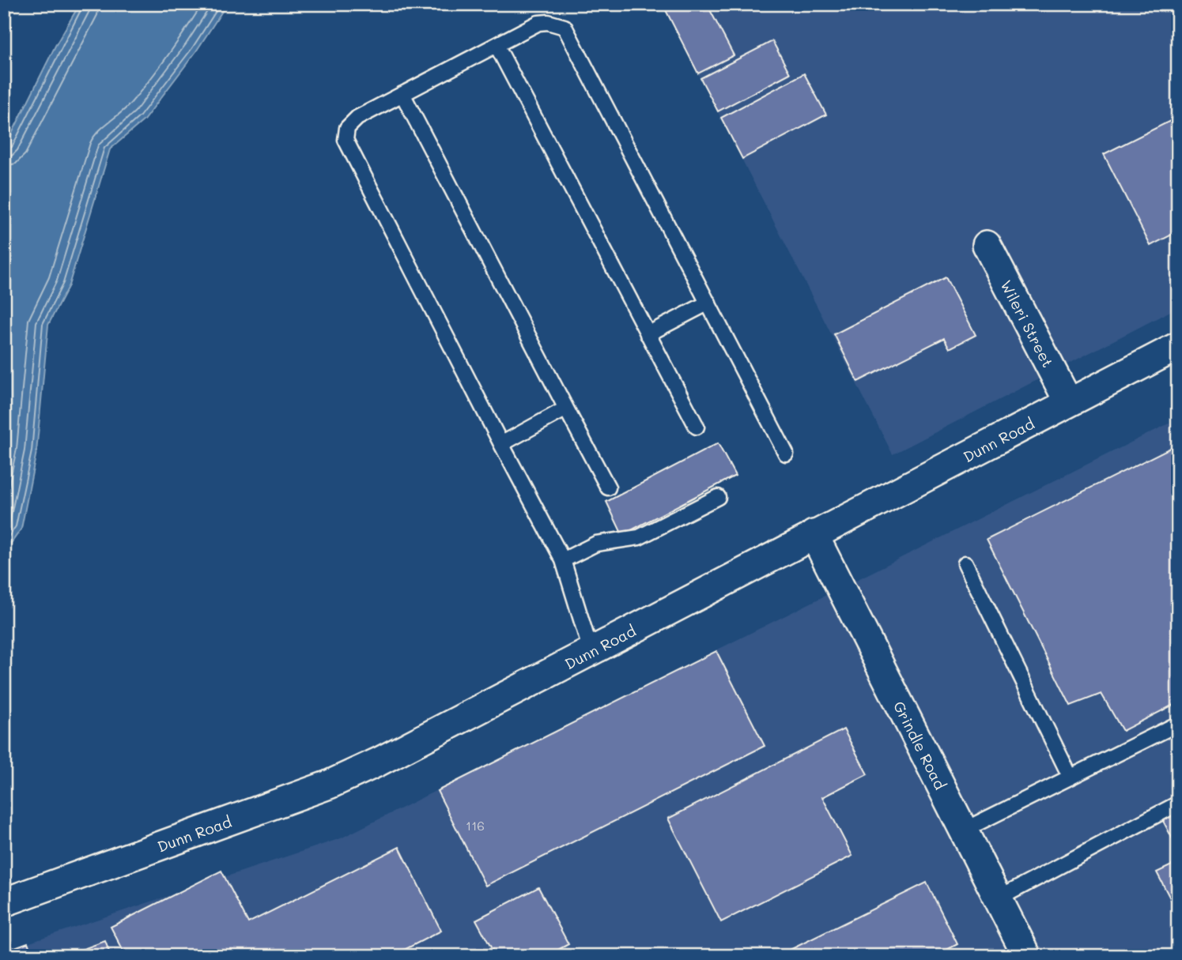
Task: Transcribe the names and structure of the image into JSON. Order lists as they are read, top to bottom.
{
  "streets": {
    "street": ["Wileri Street", "Dunn Road", "Grindle Road"]
  },
  "crossings": [
    ["Wileri Street", "Dunn Road"],
    ["Dunn Road", "Grindle Road"]
  ],
  "house_numbers": ["116"]
}
